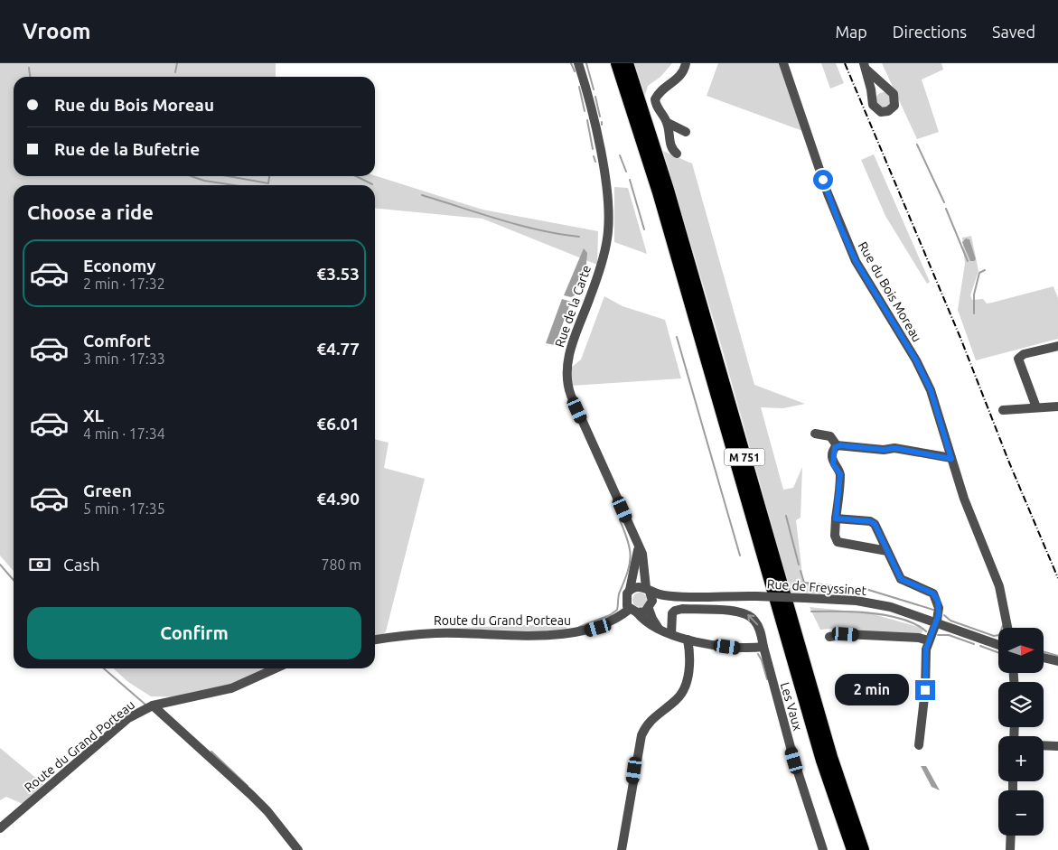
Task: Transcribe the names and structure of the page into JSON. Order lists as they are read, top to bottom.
{
  "streets": {
    "highway": ["M 751"],
    "street": [
      "Rue du Bois Moreau",
      "Rue de la Carte",
      "Rue de Freyssinet",
      "Route du Grand Porteau",
      "Les Vaux"
    ]
  },
  "crossings": [
    ["Rue de la Carte", "Route du Grand Porteau"]
  ],
  "north": "right",
  "page": {
    "header": "Vroom",
    "nav": ["Map", "Directions", "Saved"],
    "banner": ["Rue du Bois Moreau", "Rue de la Bufetrie"],
    "heading": "Choose a ride",
    "list": [
      {
        "name": "Economy",
        "note": "2 min · 17:32",
        "value": "€3.53"
      },
      {
        "name": "Comfort",
        "note": "3 min · 17:33",
        "value": "€4.77"
      },
      {
        "name": "XL",
        "note": "4 min · 17:34",
        "value": "€6.01"
      },
      {
        "name": "Green",
        "note": "5 min · 17:35",
        "value": "€4.90"
      }
    ],
    "pay": ["Cash", "780 m"],
    "buttons": "Confirm",
    "map_buttons": ["+", "−"],
    "bubble": "2 min"
  }
}
